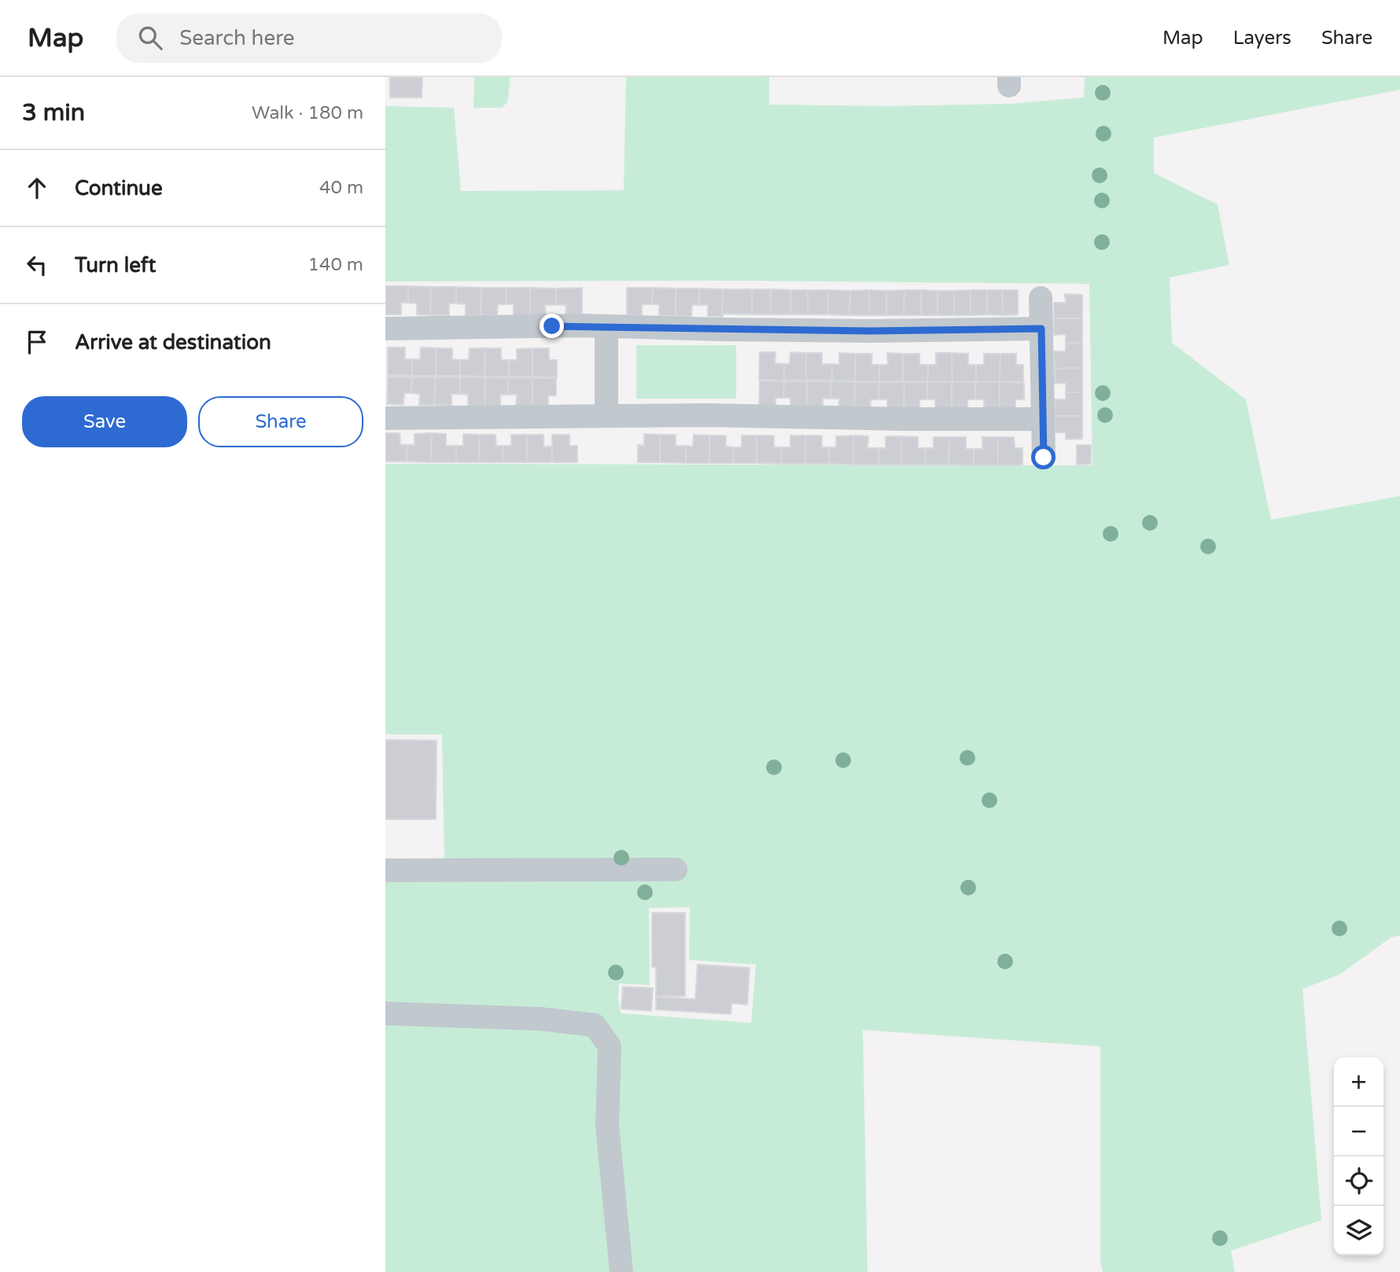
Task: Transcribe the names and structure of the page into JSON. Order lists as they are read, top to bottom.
{
  "page": {
    "header": "Map",
    "search": "Search here",
    "nav": ["Map", "Layers", "Share"],
    "heading": ["3 min", "Walk · 180 m"],
    "list": [
      ["Continue", "40 m"],
      ["Turn left", "140 m"],
      "Arrive at destination"
    ],
    "buttons": ["Save", "Share"],
    "map_buttons": ["+", "−"]
  }
}
